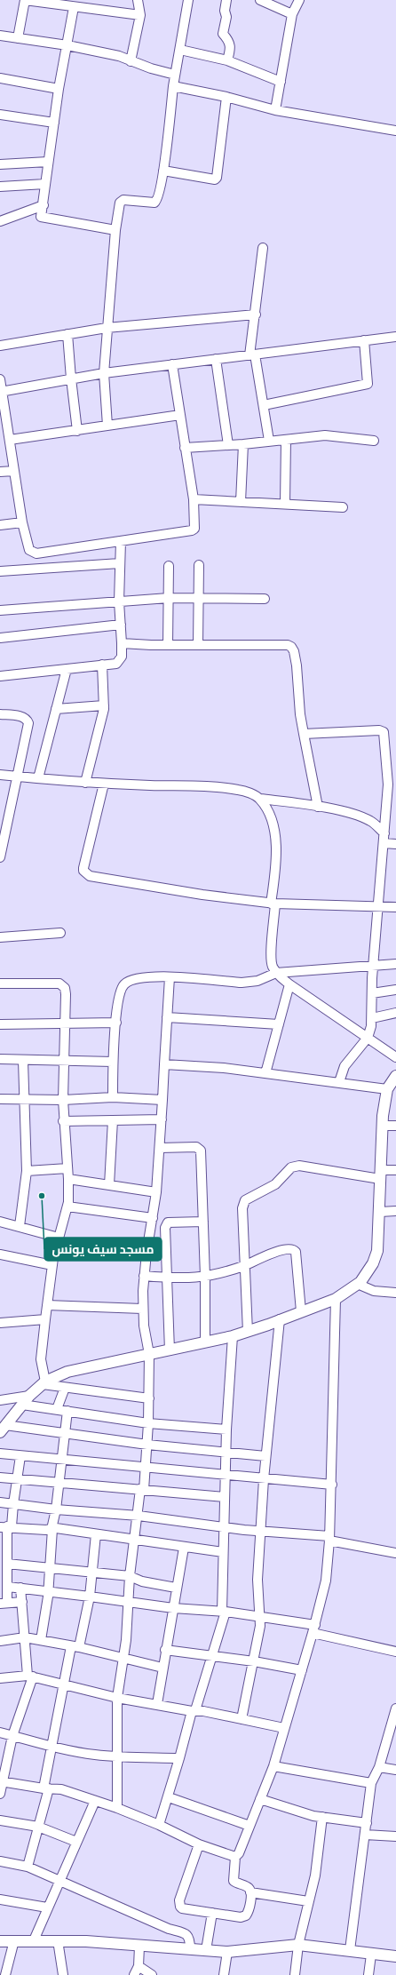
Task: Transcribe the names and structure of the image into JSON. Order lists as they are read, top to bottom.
{
  "places": ["مسجد سيف يونس"]
}
